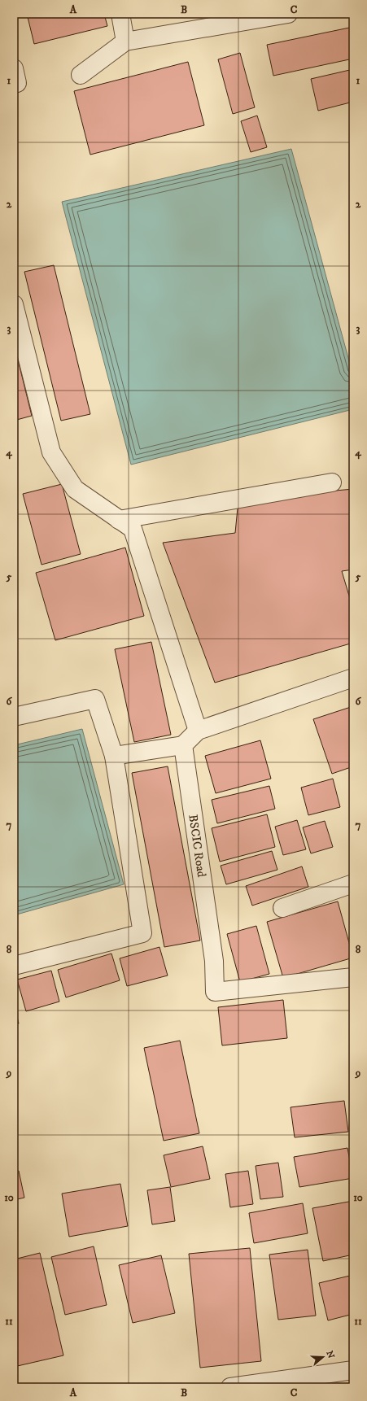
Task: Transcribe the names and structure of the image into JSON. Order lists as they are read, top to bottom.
{
  "streets": {
    "street": ["BSCIC Road"]
  },
  "north": "right",
  "grid": {
    "columns": ["A", "B", "C"],
    "rows": [
      "1",
      "2",
      "3",
      "4",
      "5",
      "6",
      "7",
      "8",
      "9",
      "10",
      "11"
    ]
  }
}
